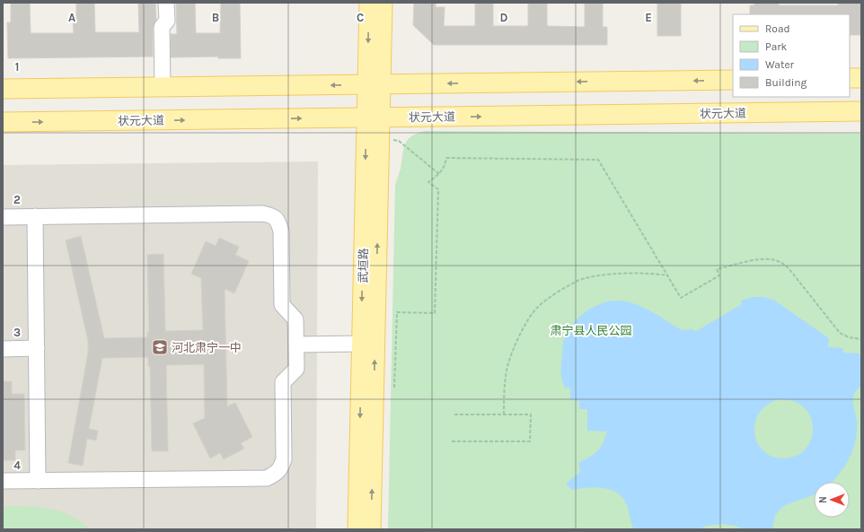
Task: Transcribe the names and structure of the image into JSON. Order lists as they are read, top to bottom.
{
  "streets": {
    "main road": ["状元大道", "武垣路"]
  },
  "crossings": [
    ["状元大道", "武垣路"]
  ],
  "parks": ["肃宁县人民公园"],
  "places": {
    "school or university": ["河北肃宁一中"]
  },
  "legend": [
    "Road",
    "Park",
    "Water",
    "Building"
  ],
  "north": "left",
  "grid": {
    "columns": [
      "A",
      "B",
      "C",
      "D",
      "E"
    ],
    "rows": [
      "1",
      "2",
      "3",
      "4"
    ]
  }
}
